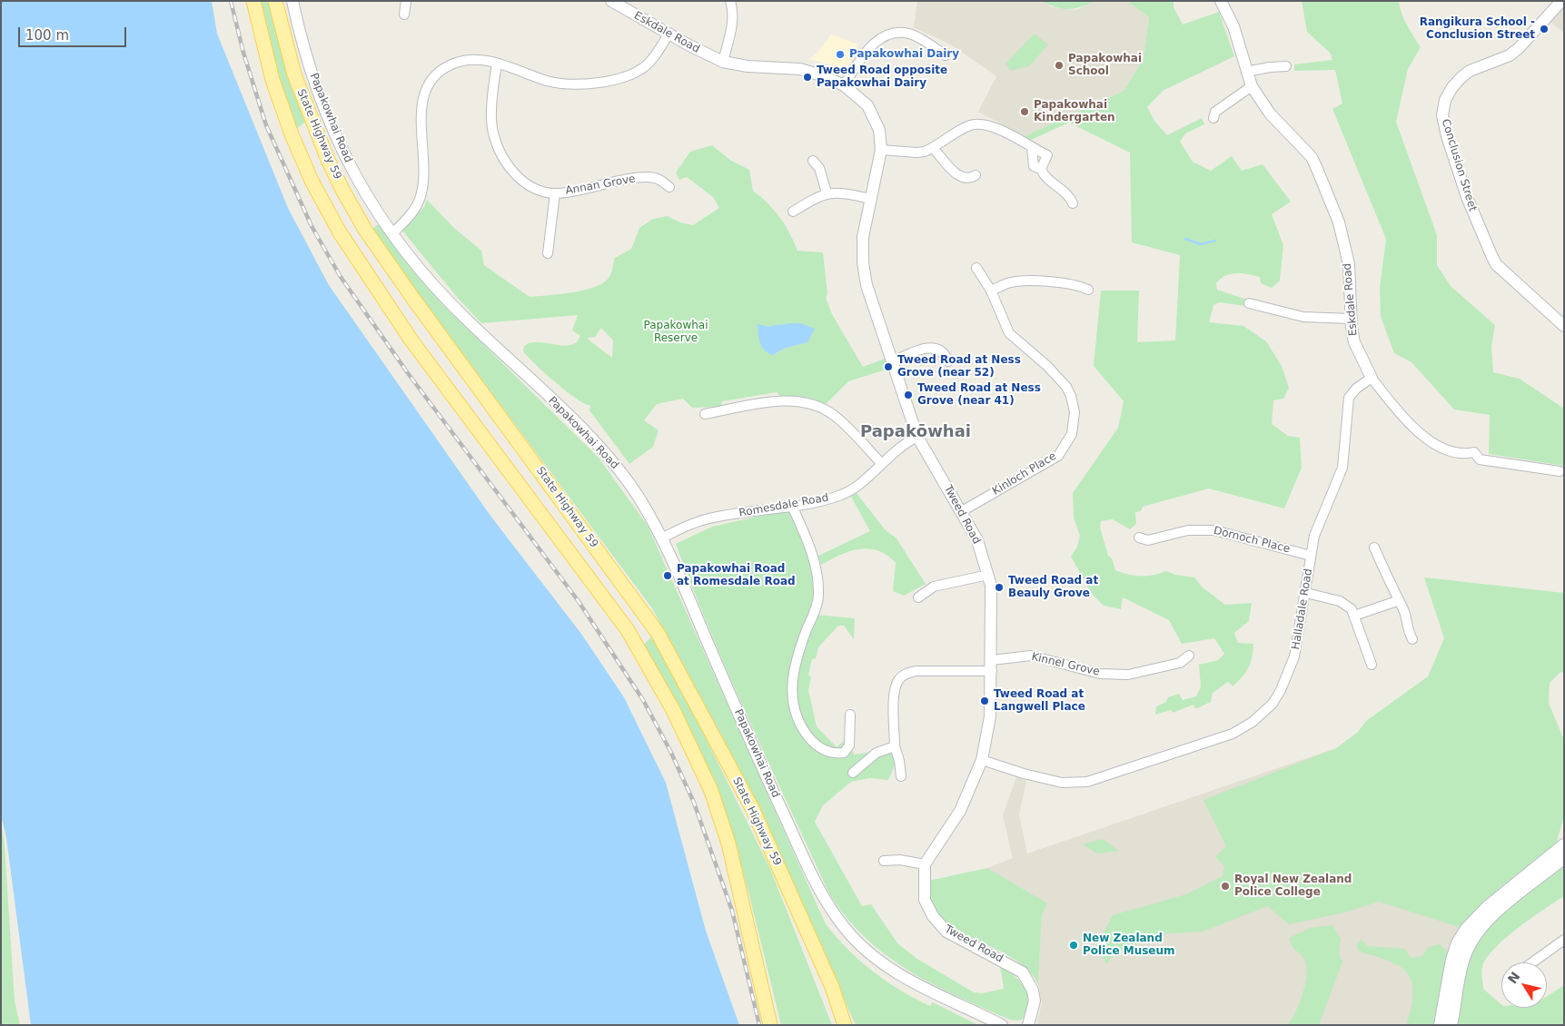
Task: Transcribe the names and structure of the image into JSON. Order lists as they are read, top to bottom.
{
  "streets": {
    "main road": ["State Highway 59"],
    "street": [
      "Eskdale Road",
      "Papakowhai Road",
      "Conclusion Street",
      "Annan Grove",
      "Kinloch Place",
      "Romesdale Road",
      "Tweed Road",
      "Dornoch Place",
      "Halladale Road",
      "Kinnel Grove"
    ]
  },
  "crossings": [
    ["Eskdale Road", "Tweed Road"],
    ["Eskdale Road", "Halladale Road"],
    ["Papakowhai Road", "Romesdale Road"],
    ["Kinloch Place", "Tweed Road"],
    ["Romesdale Road", "Tweed Road"],
    ["Tweed Road", "Halladale Road"],
    ["Tweed Road", "Kinnel Grove"],
    ["Dornoch Place", "Halladale Road"]
  ],
  "districts": ["Papakōwhai"],
  "parks": ["Papakowhai Reserve"],
  "places": [
    "Rangikura School - Conclusion Street",
    "Papakowhai Dairy",
    "Papakowhai School",
    "Tweed Road opposite Papakowhai Dairy",
    "Papakowhai Kindergarten",
    "Tweed Road at Ness Grove (near 52)",
    "Tweed Road at Ness Grove (near 41)",
    "Papakowhai Road at Romesdale Road",
    "Tweed Road at Beauly Grove",
    "Tweed Road at Langwell Place",
    "Royal New Zealand Police College",
    "New Zealand Police Museum"
  ],
  "scale_bar": "100 m",
  "north": "top left"
}
